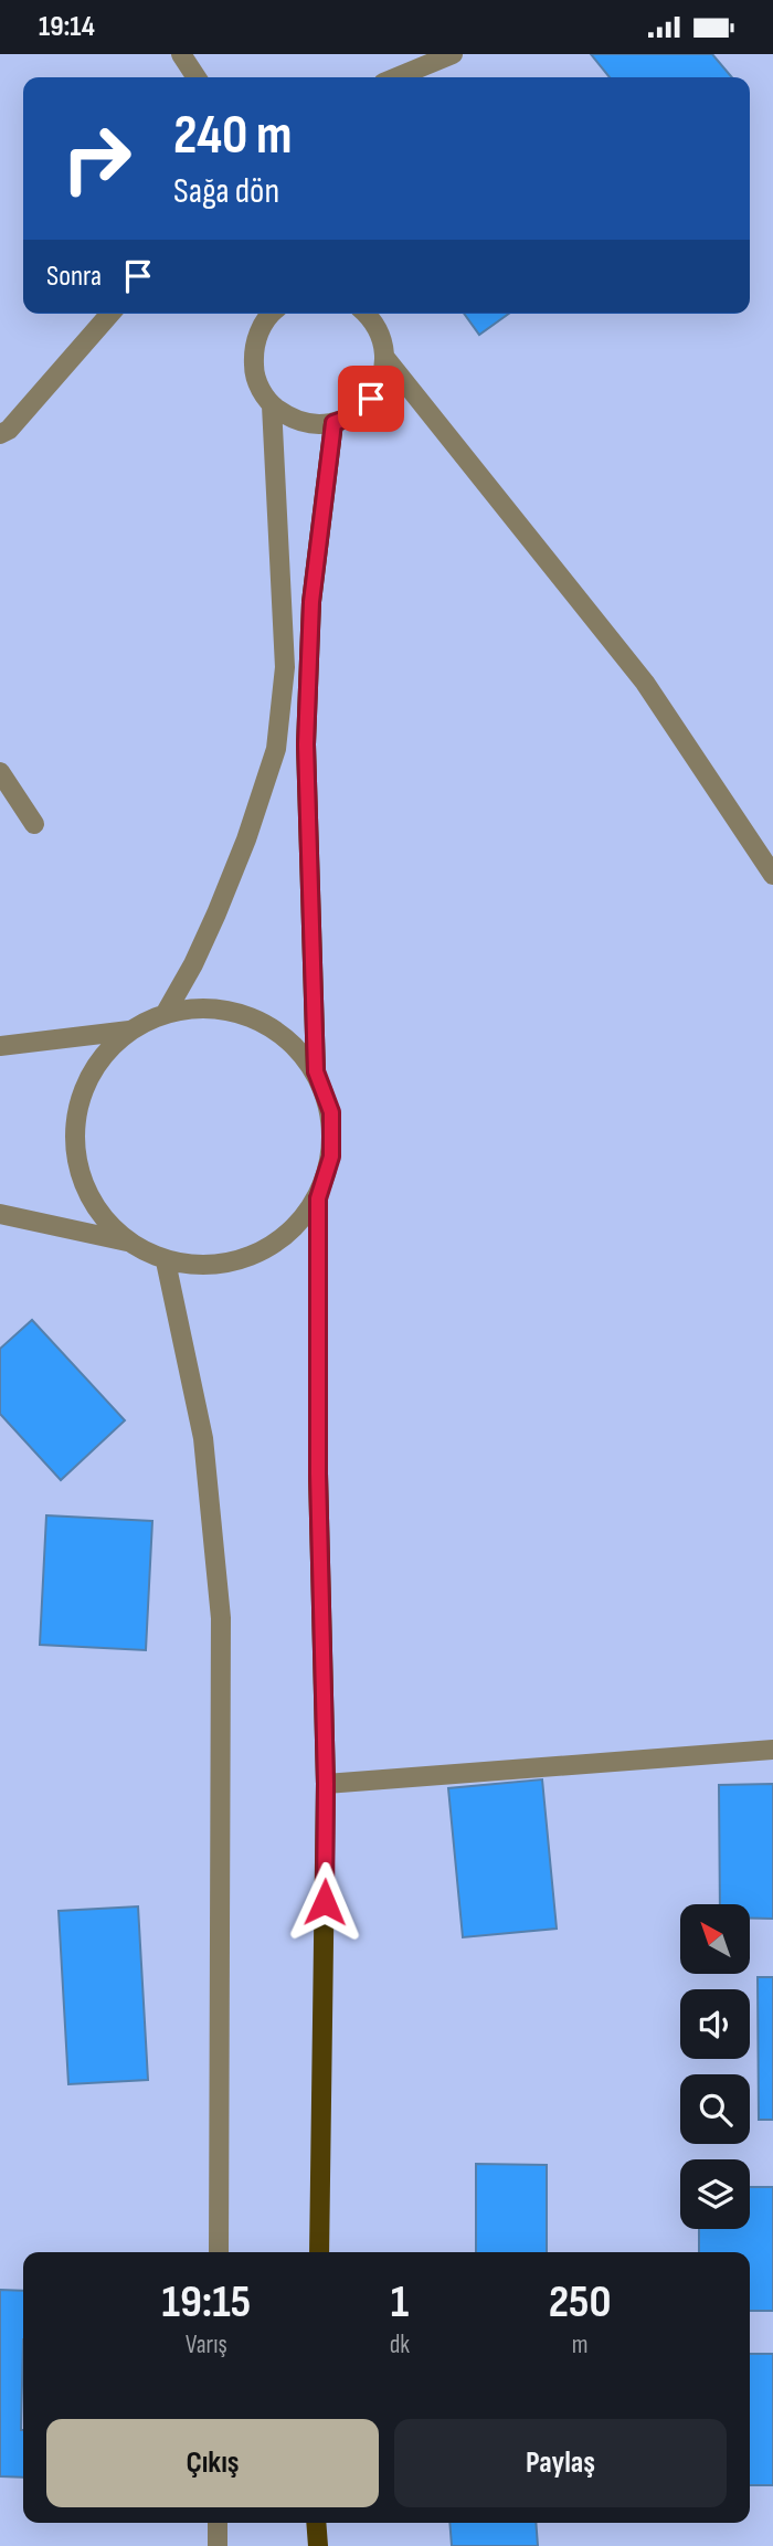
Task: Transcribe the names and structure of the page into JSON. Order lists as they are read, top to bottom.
{
  "north": "top left",
  "page": {
    "status": "19:14",
    "turn": ["240 m", "Sağa dön"],
    "then": "Sonra",
    "eta": [
      "19:15",
      "Varış",
      "1",
      "dk",
      "250",
      "m"
    ],
    "buttons": ["Çıkış", "Paylaş"]
  }
}
